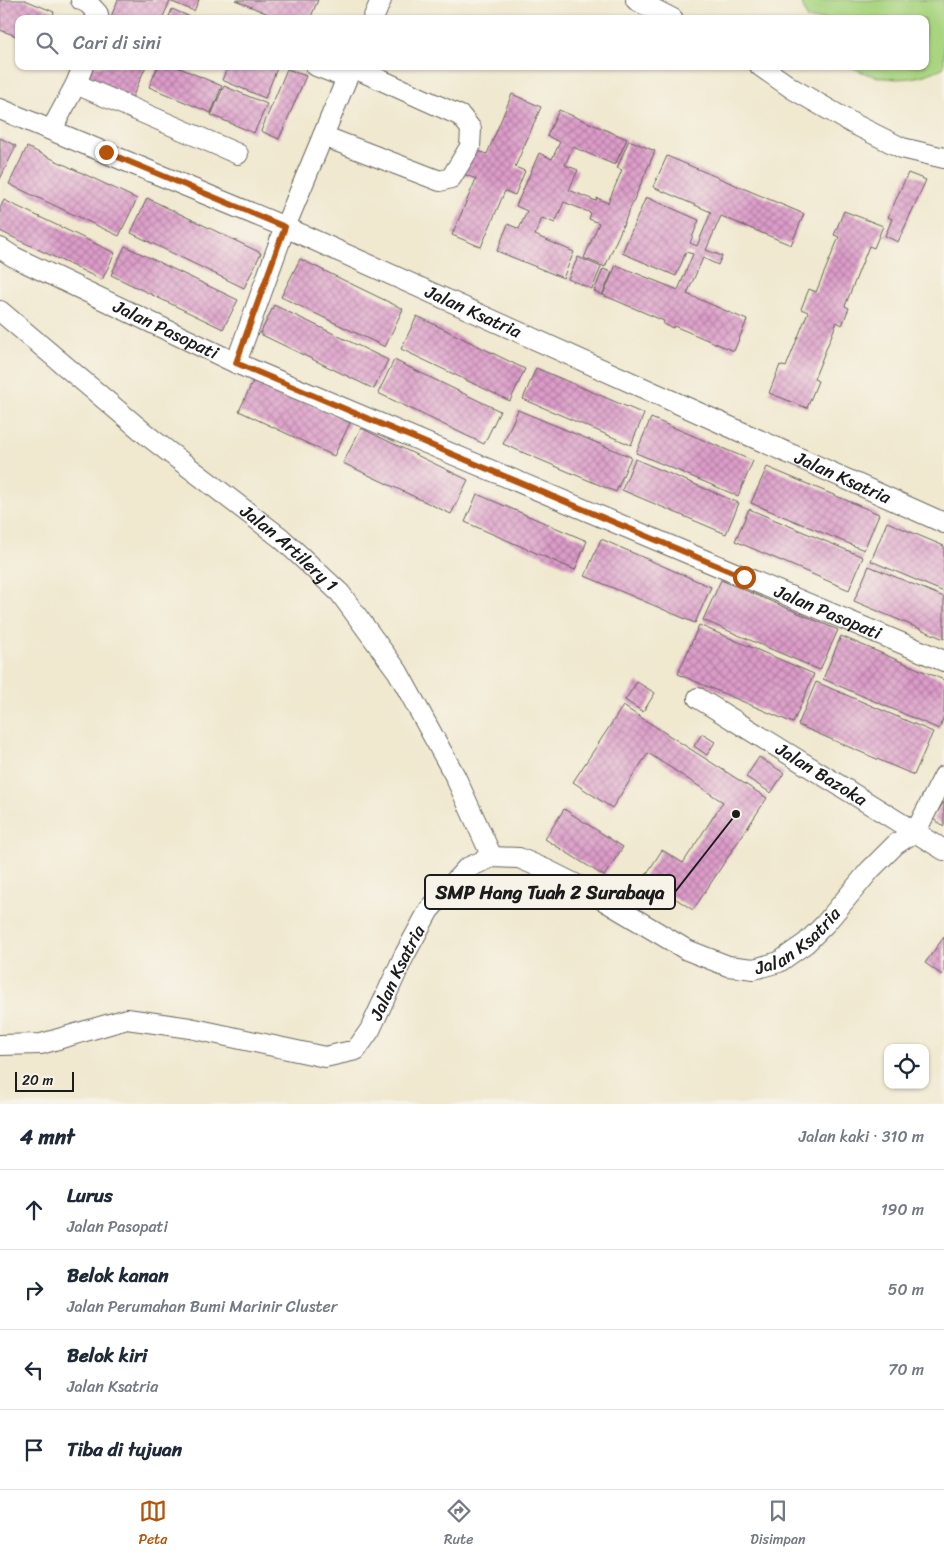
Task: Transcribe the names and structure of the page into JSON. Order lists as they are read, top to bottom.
{
  "streets": {
    "street": [
      "Jalan Ksatria",
      "Jalan Pasopati",
      "Jalan Artilery 1",
      "Jalan Bazoka"
    ]
  },
  "crossings": [
    ["Jalan Ksatria", "Jalan Artilery 1"],
    ["Jalan Ksatria", "Jalan Bazoka"]
  ],
  "places": ["SMP Hang Tuah 2 Surabaya"],
  "scale_bar": "20 m",
  "page": {
    "search": "Cari di sini",
    "scale": "20 m",
    "heading": ["4 mnt", "Jalan kaki · 310 m"],
    "list": [
      ["Lurus", "Jalan Pasopati", "190 m"],
      ["Belok kanan", "Jalan Perumahan Bumi Marinir Cluster", "50 m"],
      ["Belok kiri", "Jalan Ksatria", "70 m"],
      "Tiba di tujuan"
    ],
    "nav": ["Peta", "Rute", "Disimpan"]
  }
}
